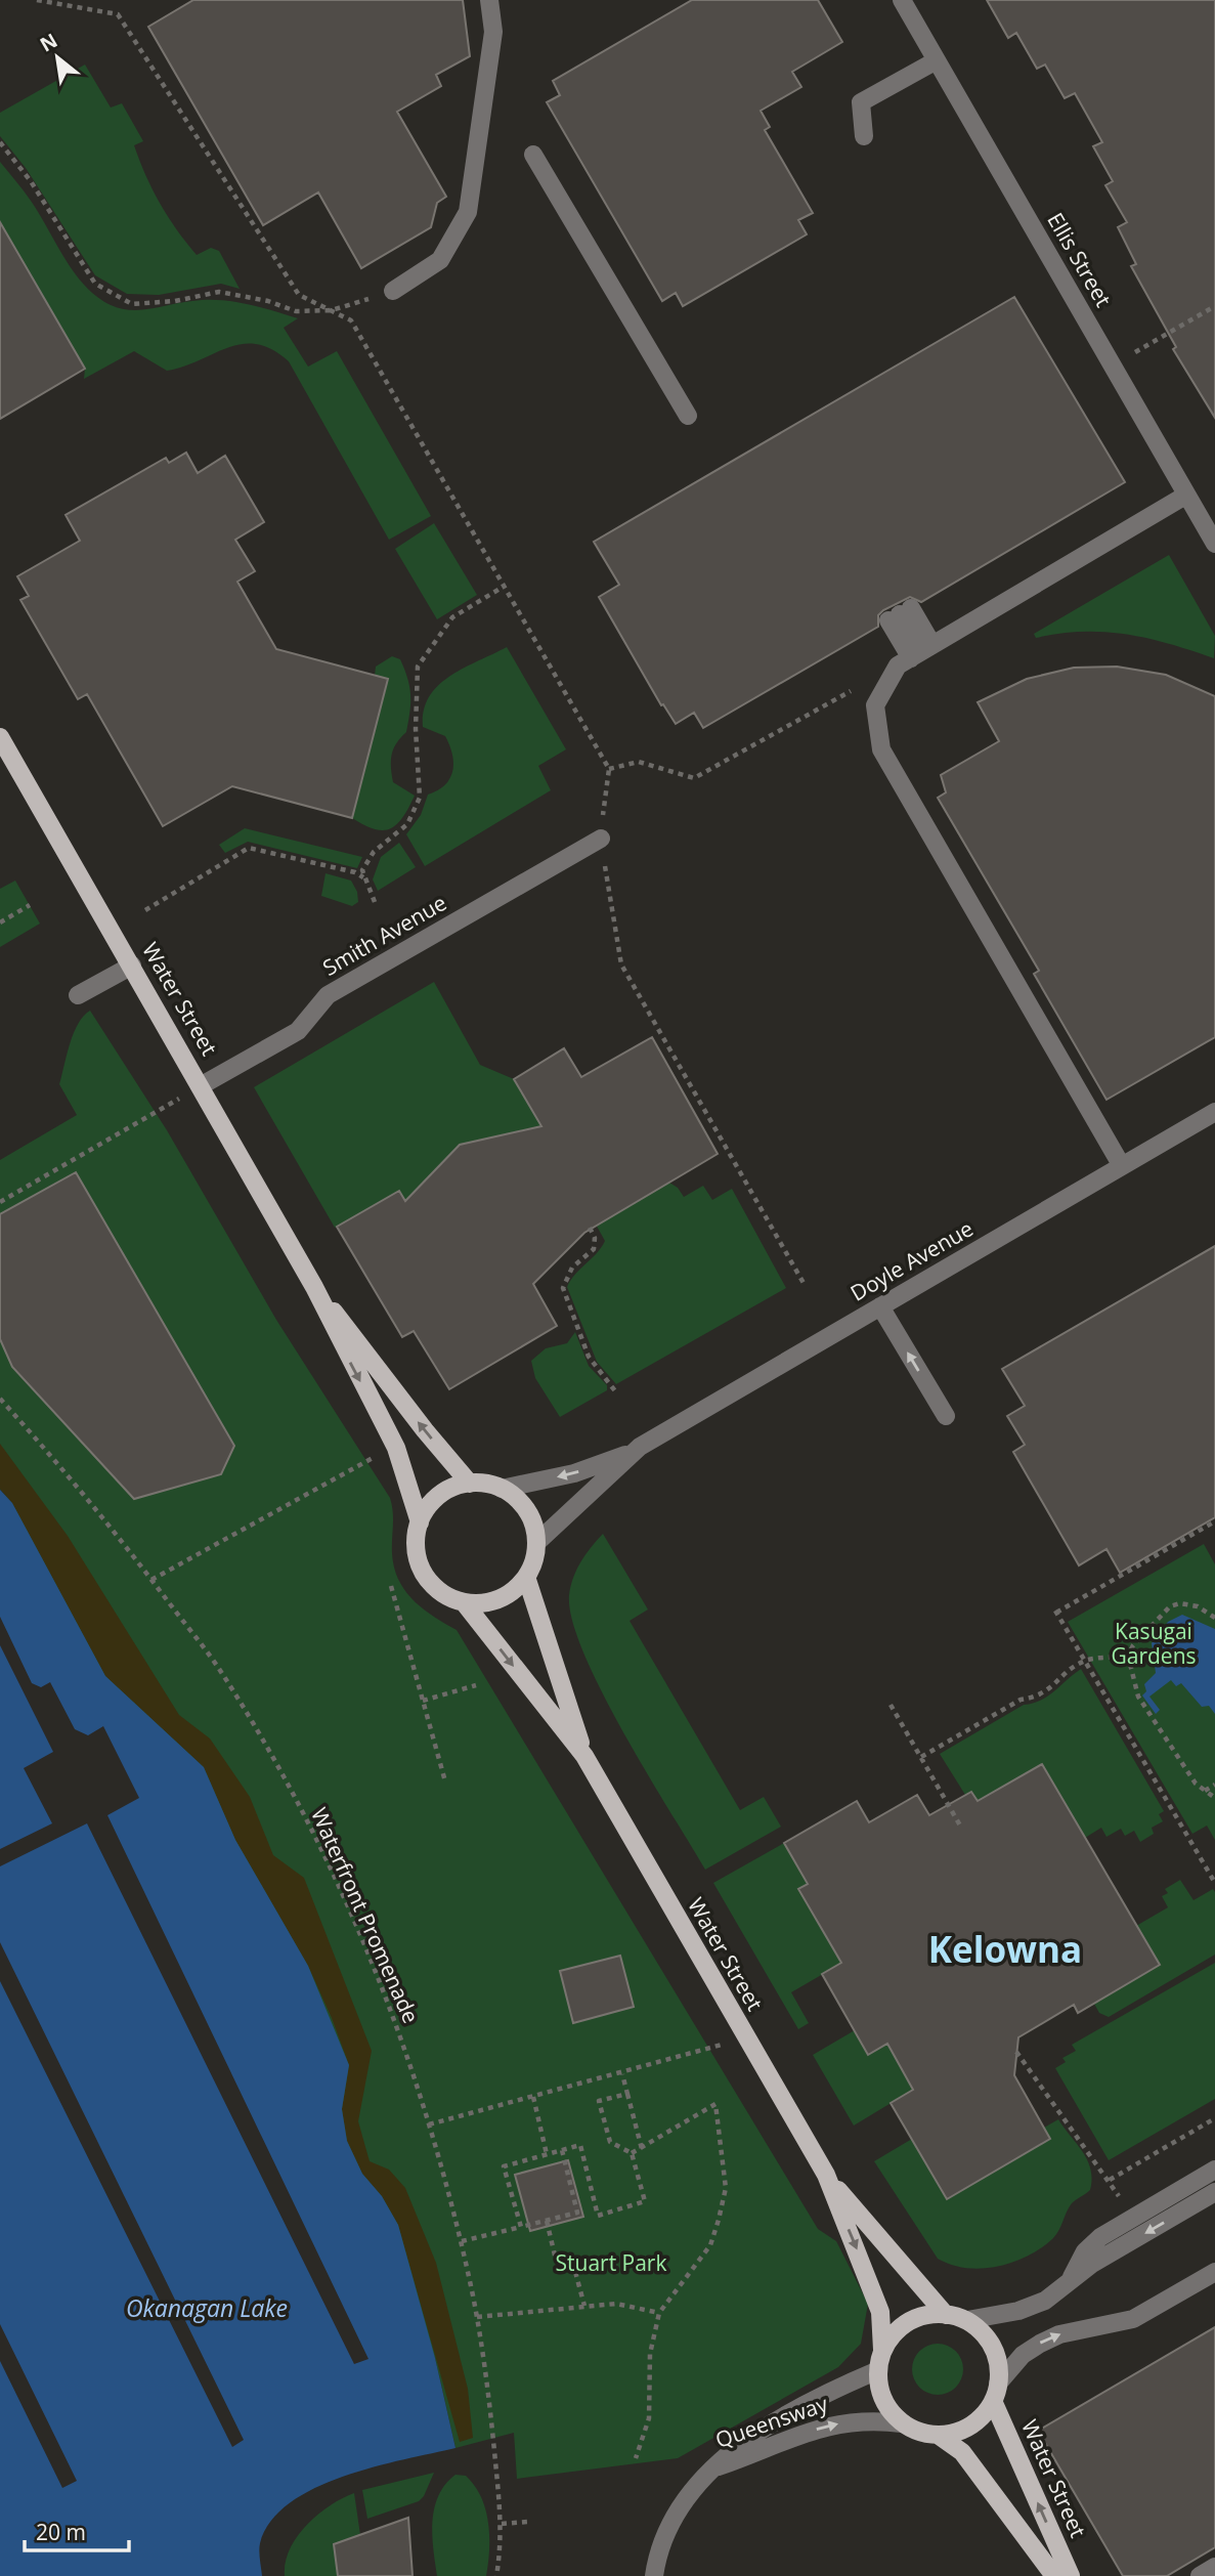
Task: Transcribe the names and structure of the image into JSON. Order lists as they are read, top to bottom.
{
  "streets": {
    "main road": ["Water Street"],
    "street": [
      "Ellis Street",
      "Smith Avenue",
      "Doyle Avenue",
      "Queensway"
    ],
    "path": ["Waterfront Promenade"]
  },
  "crossings": [
    ["Smith Avenue", "Water Street"],
    ["Water Street", "Doyle Avenue"],
    ["Water Street", "Queensway"]
  ],
  "districts": ["Kelowna"],
  "water": ["Okanagan Lake"],
  "parks": ["Kasugai Gardens", "Stuart Park"],
  "scale_bar": "20 m",
  "north": "top left"
}
